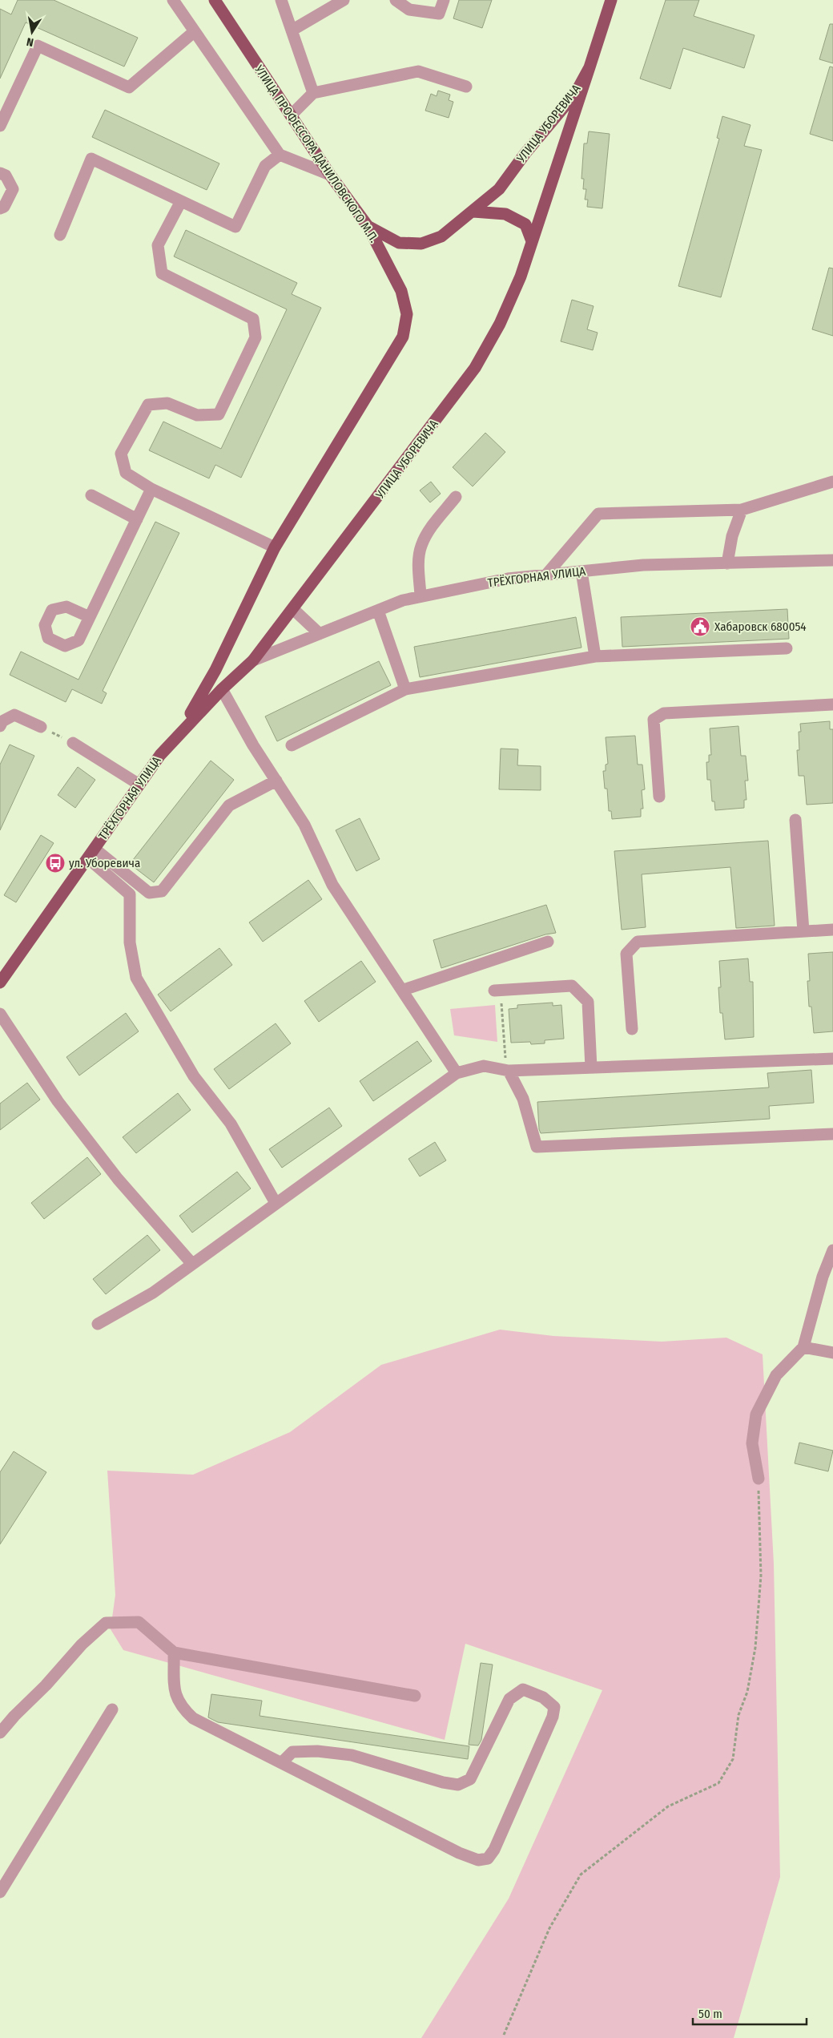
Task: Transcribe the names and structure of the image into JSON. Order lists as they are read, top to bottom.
{
  "streets": {
    "main road": ["УЛИЦА УБОРЕВИЧА", "УЛИЦА ПРОФЕССОРА ДАНИЛОВСКОГО М.П.", "ТРЁХГОРНАЯ УЛИЦА"]
  },
  "crossings": [
    ["УЛИЦА УБОРЕВИЧА", "УЛИЦА ПРОФЕССОРА ДАНИЛОВСКОГО М.П."],
    ["УЛИЦА УБОРЕВИЧА", "ТРЁХГОРНАЯ УЛИЦА"]
  ],
  "places": {
    "public building": ["Хабаровск 680054"],
    "bus stop": ["ул. Уборевича"]
  },
  "scale_bar": "50 m",
  "north": "bottom"
}
